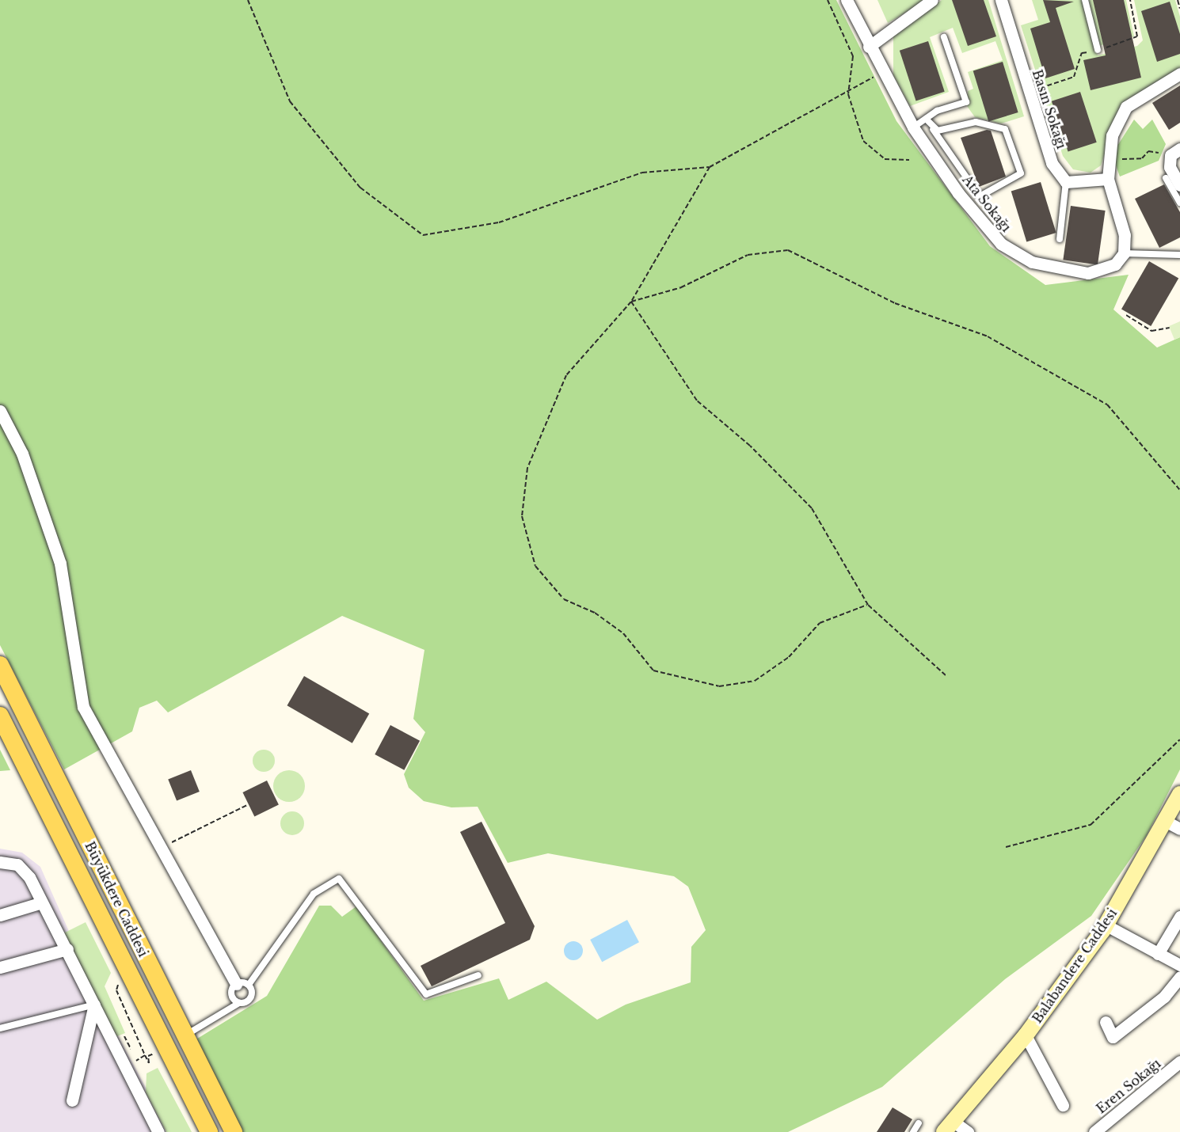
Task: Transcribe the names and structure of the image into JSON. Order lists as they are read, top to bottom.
{
  "streets": {
    "main road": ["Büyükdere Caddesi", "Balabandere Caddesi"],
    "street": ["Basın Sokağı", "Ata Sokağı", "Eren Sokağı"]
  }
}
